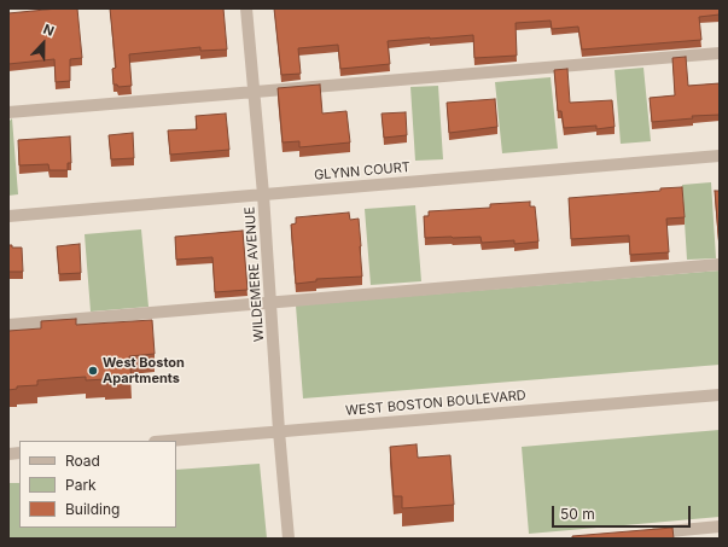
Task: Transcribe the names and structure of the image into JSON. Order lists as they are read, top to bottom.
{
  "streets": {
    "street": ["GLYNN COURT", "WILDEMERE AVENUE", "WEST BOSTON BOULEVARD"]
  },
  "crossings": [
    ["GLYNN COURT", "WILDEMERE AVENUE"],
    ["WILDEMERE AVENUE", "WEST BOSTON BOULEVARD"]
  ],
  "places": ["West Boston Apartments"],
  "legend": ["Road", "Park", "Building"],
  "scale_bar": "50 m",
  "north": "top"
}
